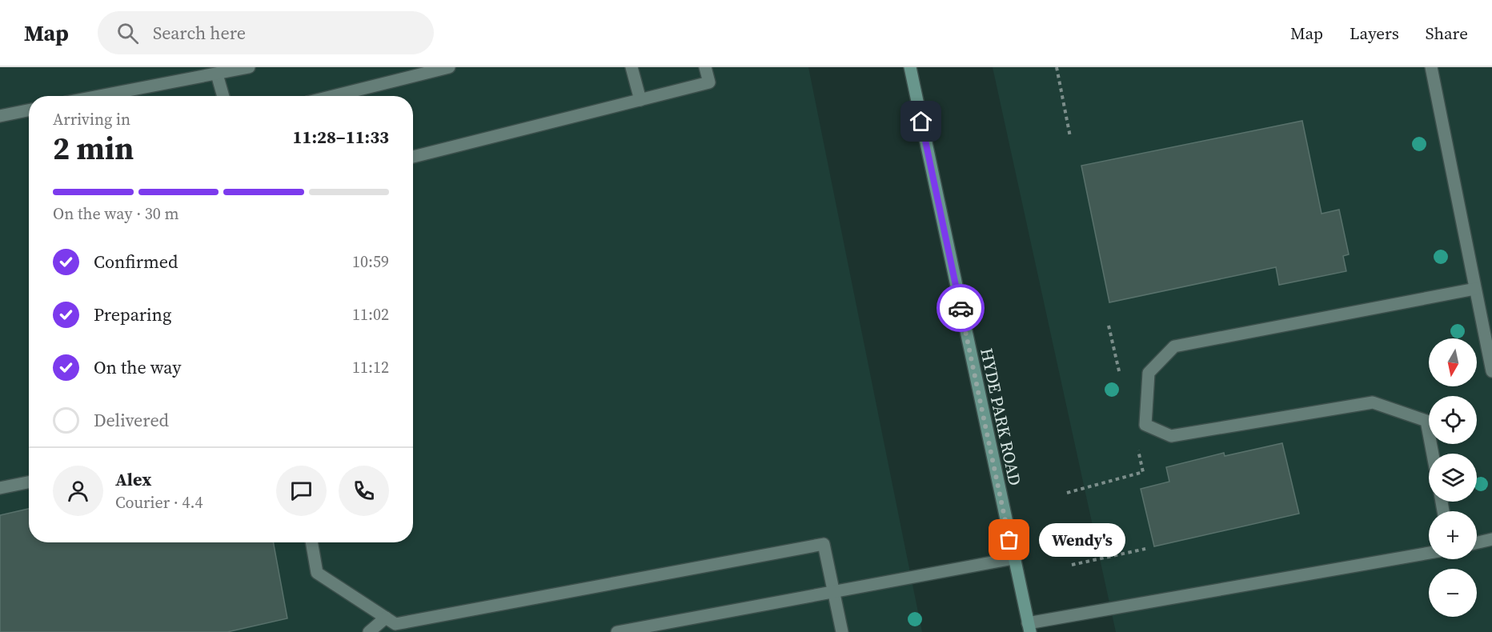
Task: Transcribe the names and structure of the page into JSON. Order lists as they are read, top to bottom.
{
  "streets": {
    "main road": ["HYDE PARK ROAD"]
  },
  "places": ["Wendy's"],
  "north": "bottom",
  "page": {
    "header": "Map",
    "search": "Search here",
    "nav": ["Map", "Layers", "Share"],
    "heading": ["2 min", "Arriving in", "11:28–11:33"],
    "panel": ["Alex", "Courier · 4.4"],
    "bar": "On the way · 30 m",
    "list": [
      ["Confirmed", "10:59"],
      ["Preparing", "11:02"],
      ["On the way", "11:12"],
      "Delivered"
    ],
    "map_buttons": ["+", "−"],
    "bubble": "Wendy's"
  }
}
